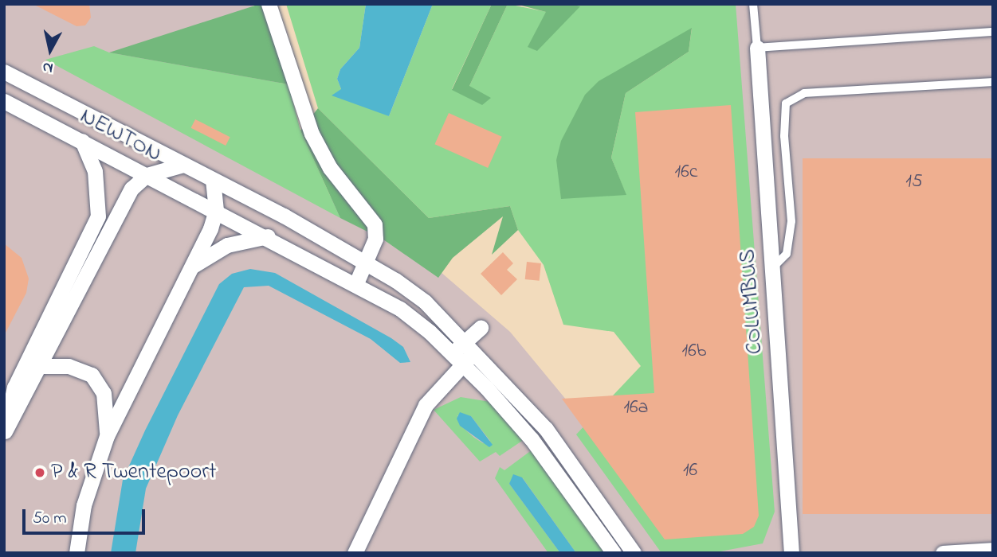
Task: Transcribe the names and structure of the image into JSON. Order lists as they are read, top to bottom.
{
  "streets": {
    "street": ["NEWTON", "COLUMBUS"]
  },
  "places": ["P & R Twentepoort"],
  "house_numbers": [
    "16c",
    "15",
    "16b",
    "16a",
    "16"
  ],
  "scale_bar": "50 m",
  "north": "bottom"
}
